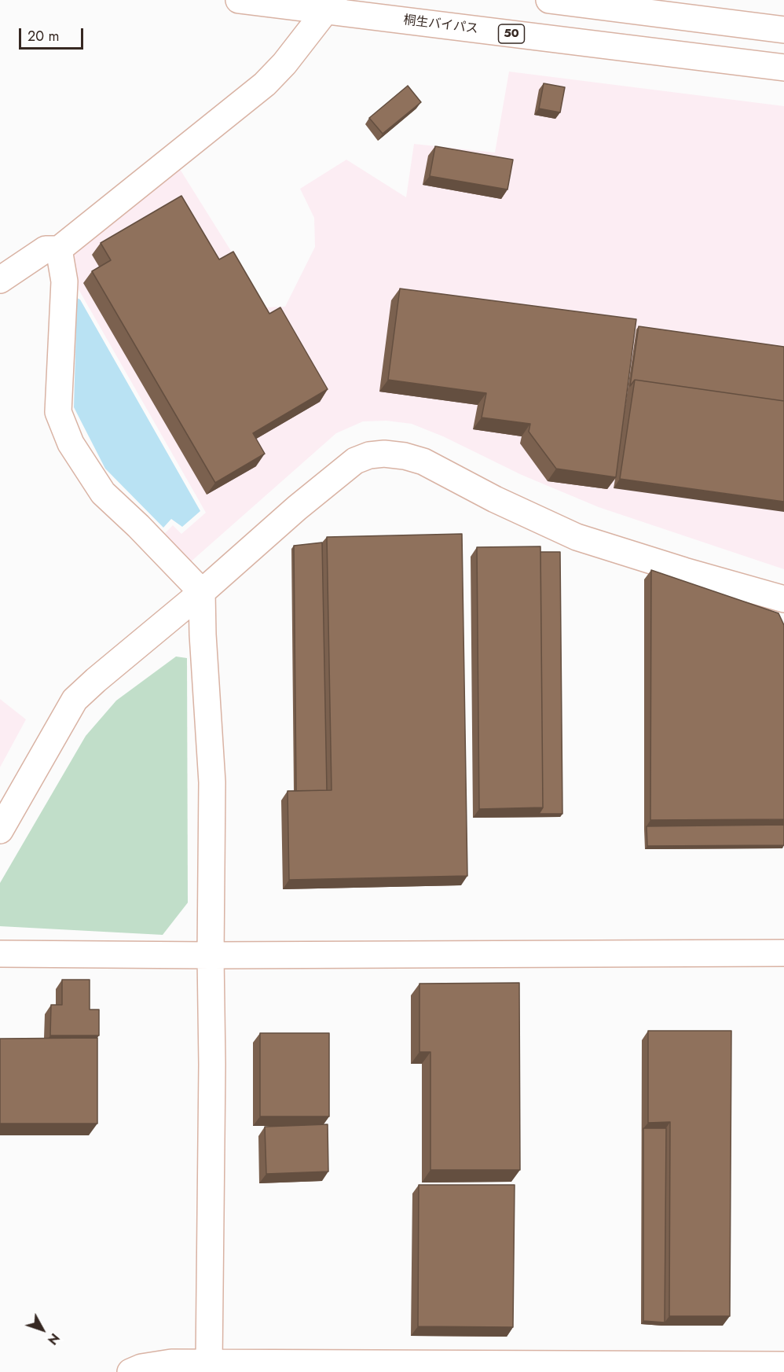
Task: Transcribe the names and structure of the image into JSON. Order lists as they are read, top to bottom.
{
  "streets": {
    "main road": ["桐生バイパス", "50"]
  },
  "scale_bar": "20 m",
  "north": "bottom right"
}
